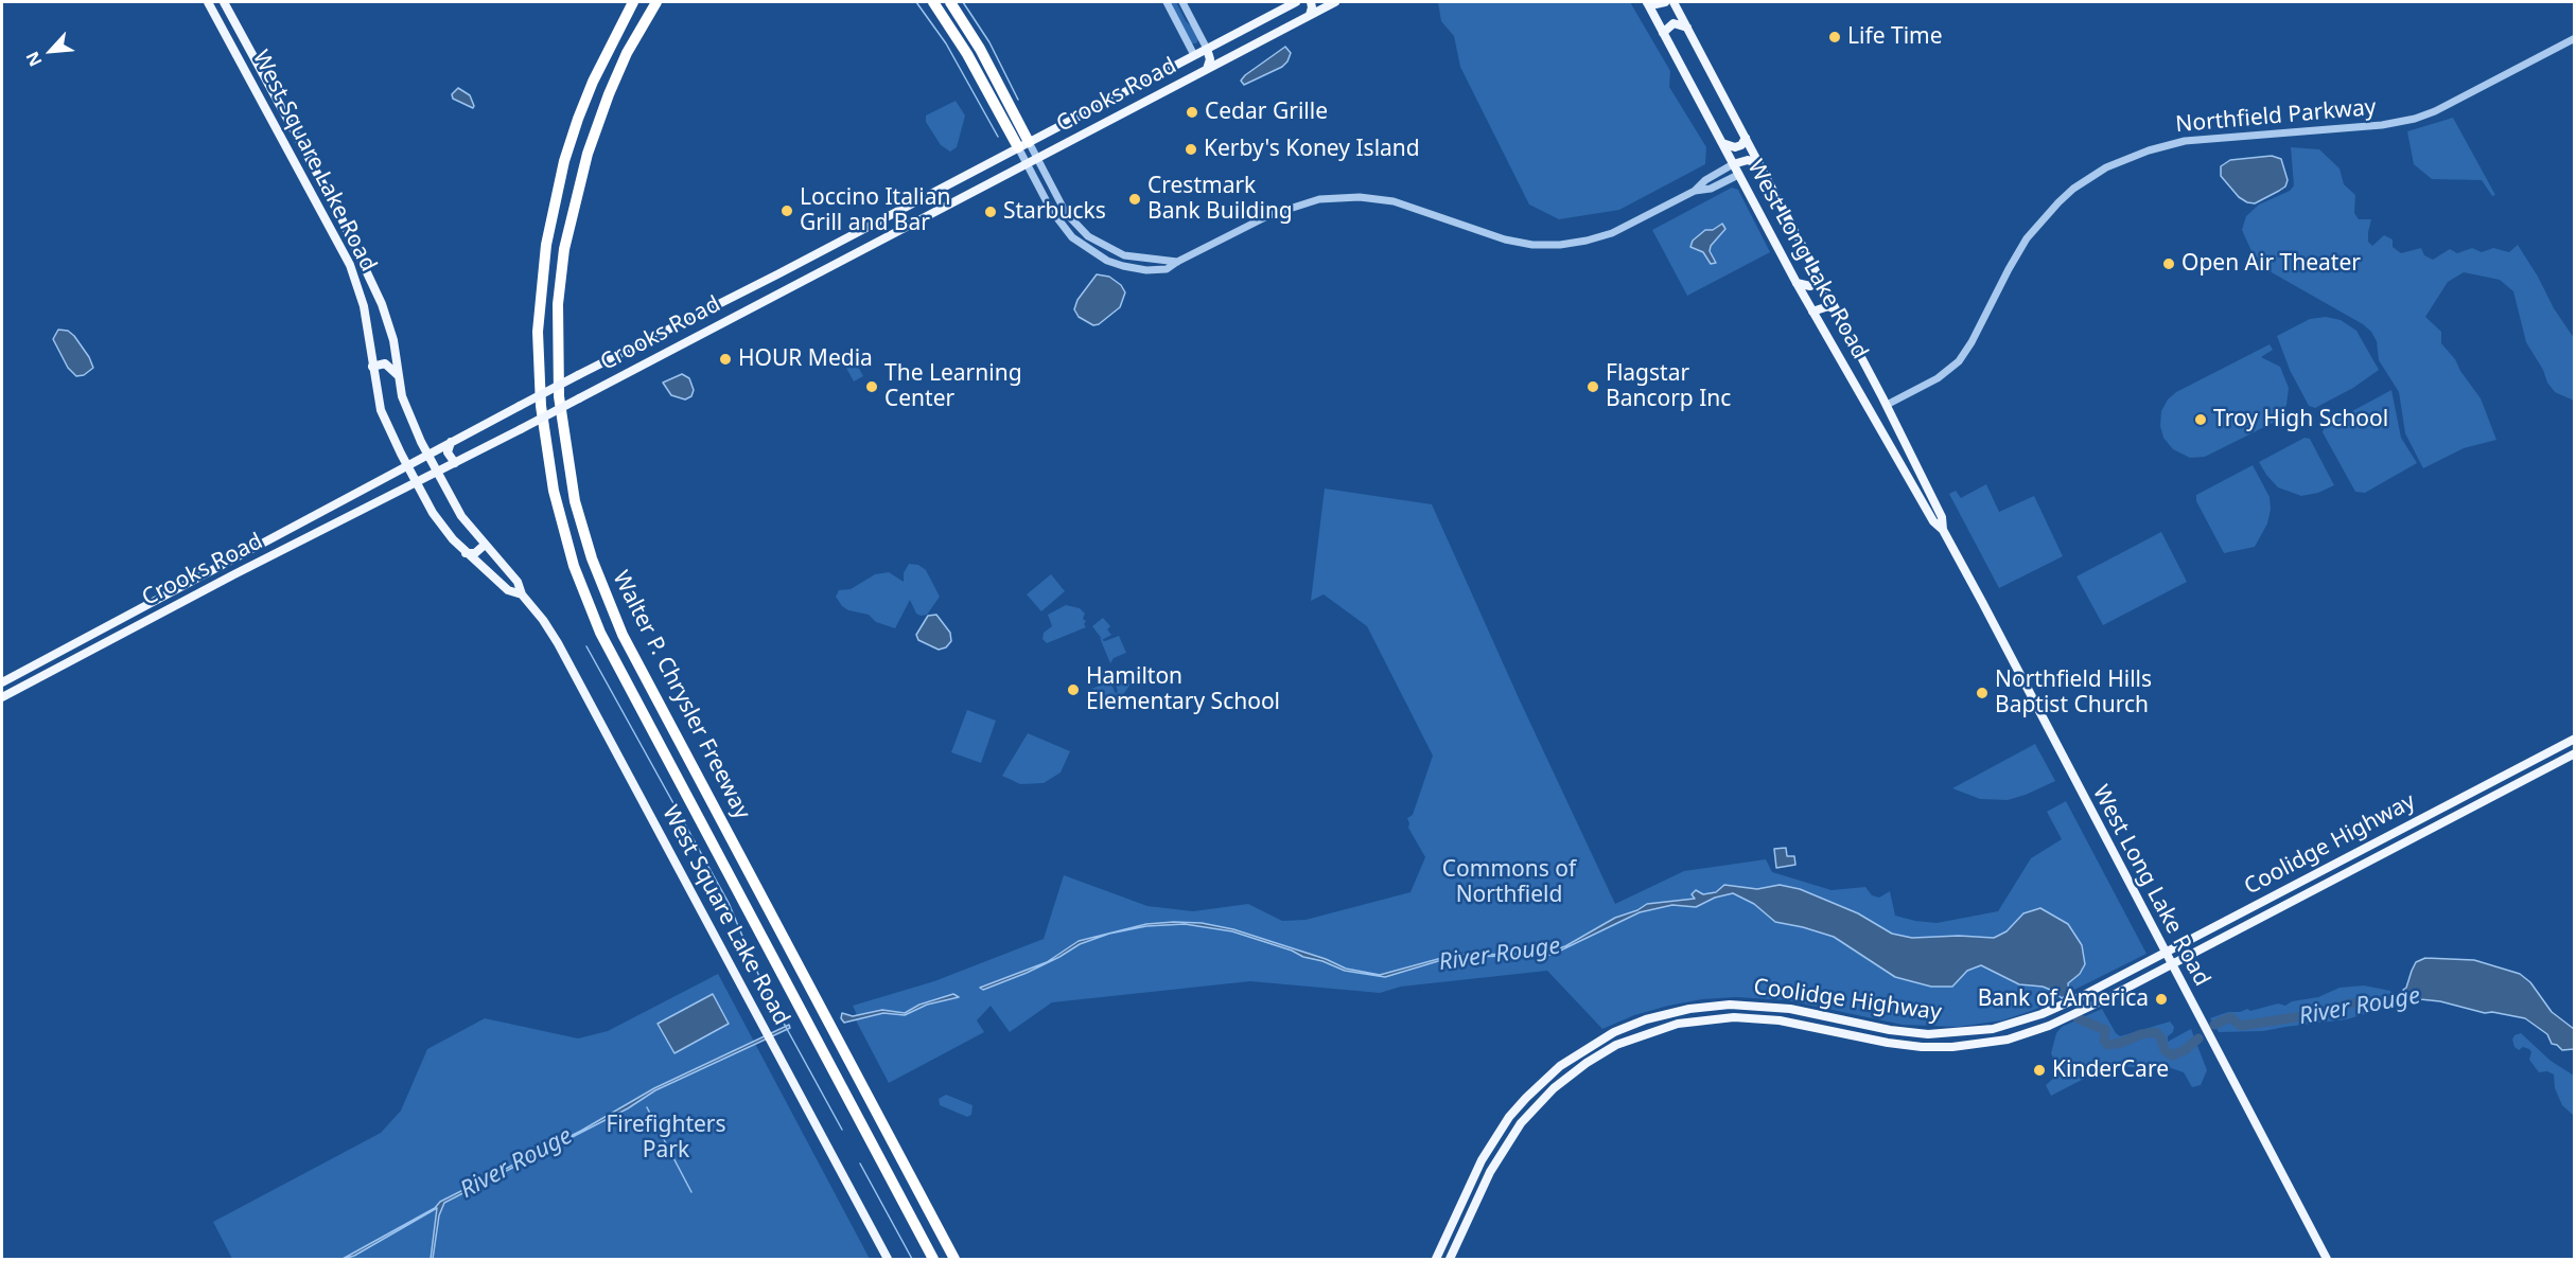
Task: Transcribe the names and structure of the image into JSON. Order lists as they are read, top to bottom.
{
  "streets": {
    "highway": ["Walter P. Chrysler Freeway"],
    "main road": [
      "Crooks Road",
      "West Square Lake Road",
      "West Long Lake Road",
      "Coolidge Highway"
    ],
    "street": ["Northfield Parkway"]
  },
  "crossings": [
    ["Crooks Road", "West Square Lake Road"],
    ["Northfield Parkway", "West Long Lake Road"],
    ["West Long Lake Road", "Coolidge Highway"]
  ],
  "water": ["River Rouge"],
  "parks": ["Commons of Northfield", "Firefighters Park"],
  "places": [
    "Life Time",
    "Cedar Grille",
    "Kerby's Koney Island",
    "Crestmark Bank Building",
    "Loccino Italian Grill and Bar",
    "Starbucks",
    "Open Air Theater",
    "HOUR Media",
    "The Learning Center",
    "Flagstar Bancorp Inc",
    "Troy High School",
    "Hamilton Elementary School",
    "Northfield Hills Baptist Church",
    "Bank of America",
    "KinderCare"
  ],
  "north": "bottom left"
}
